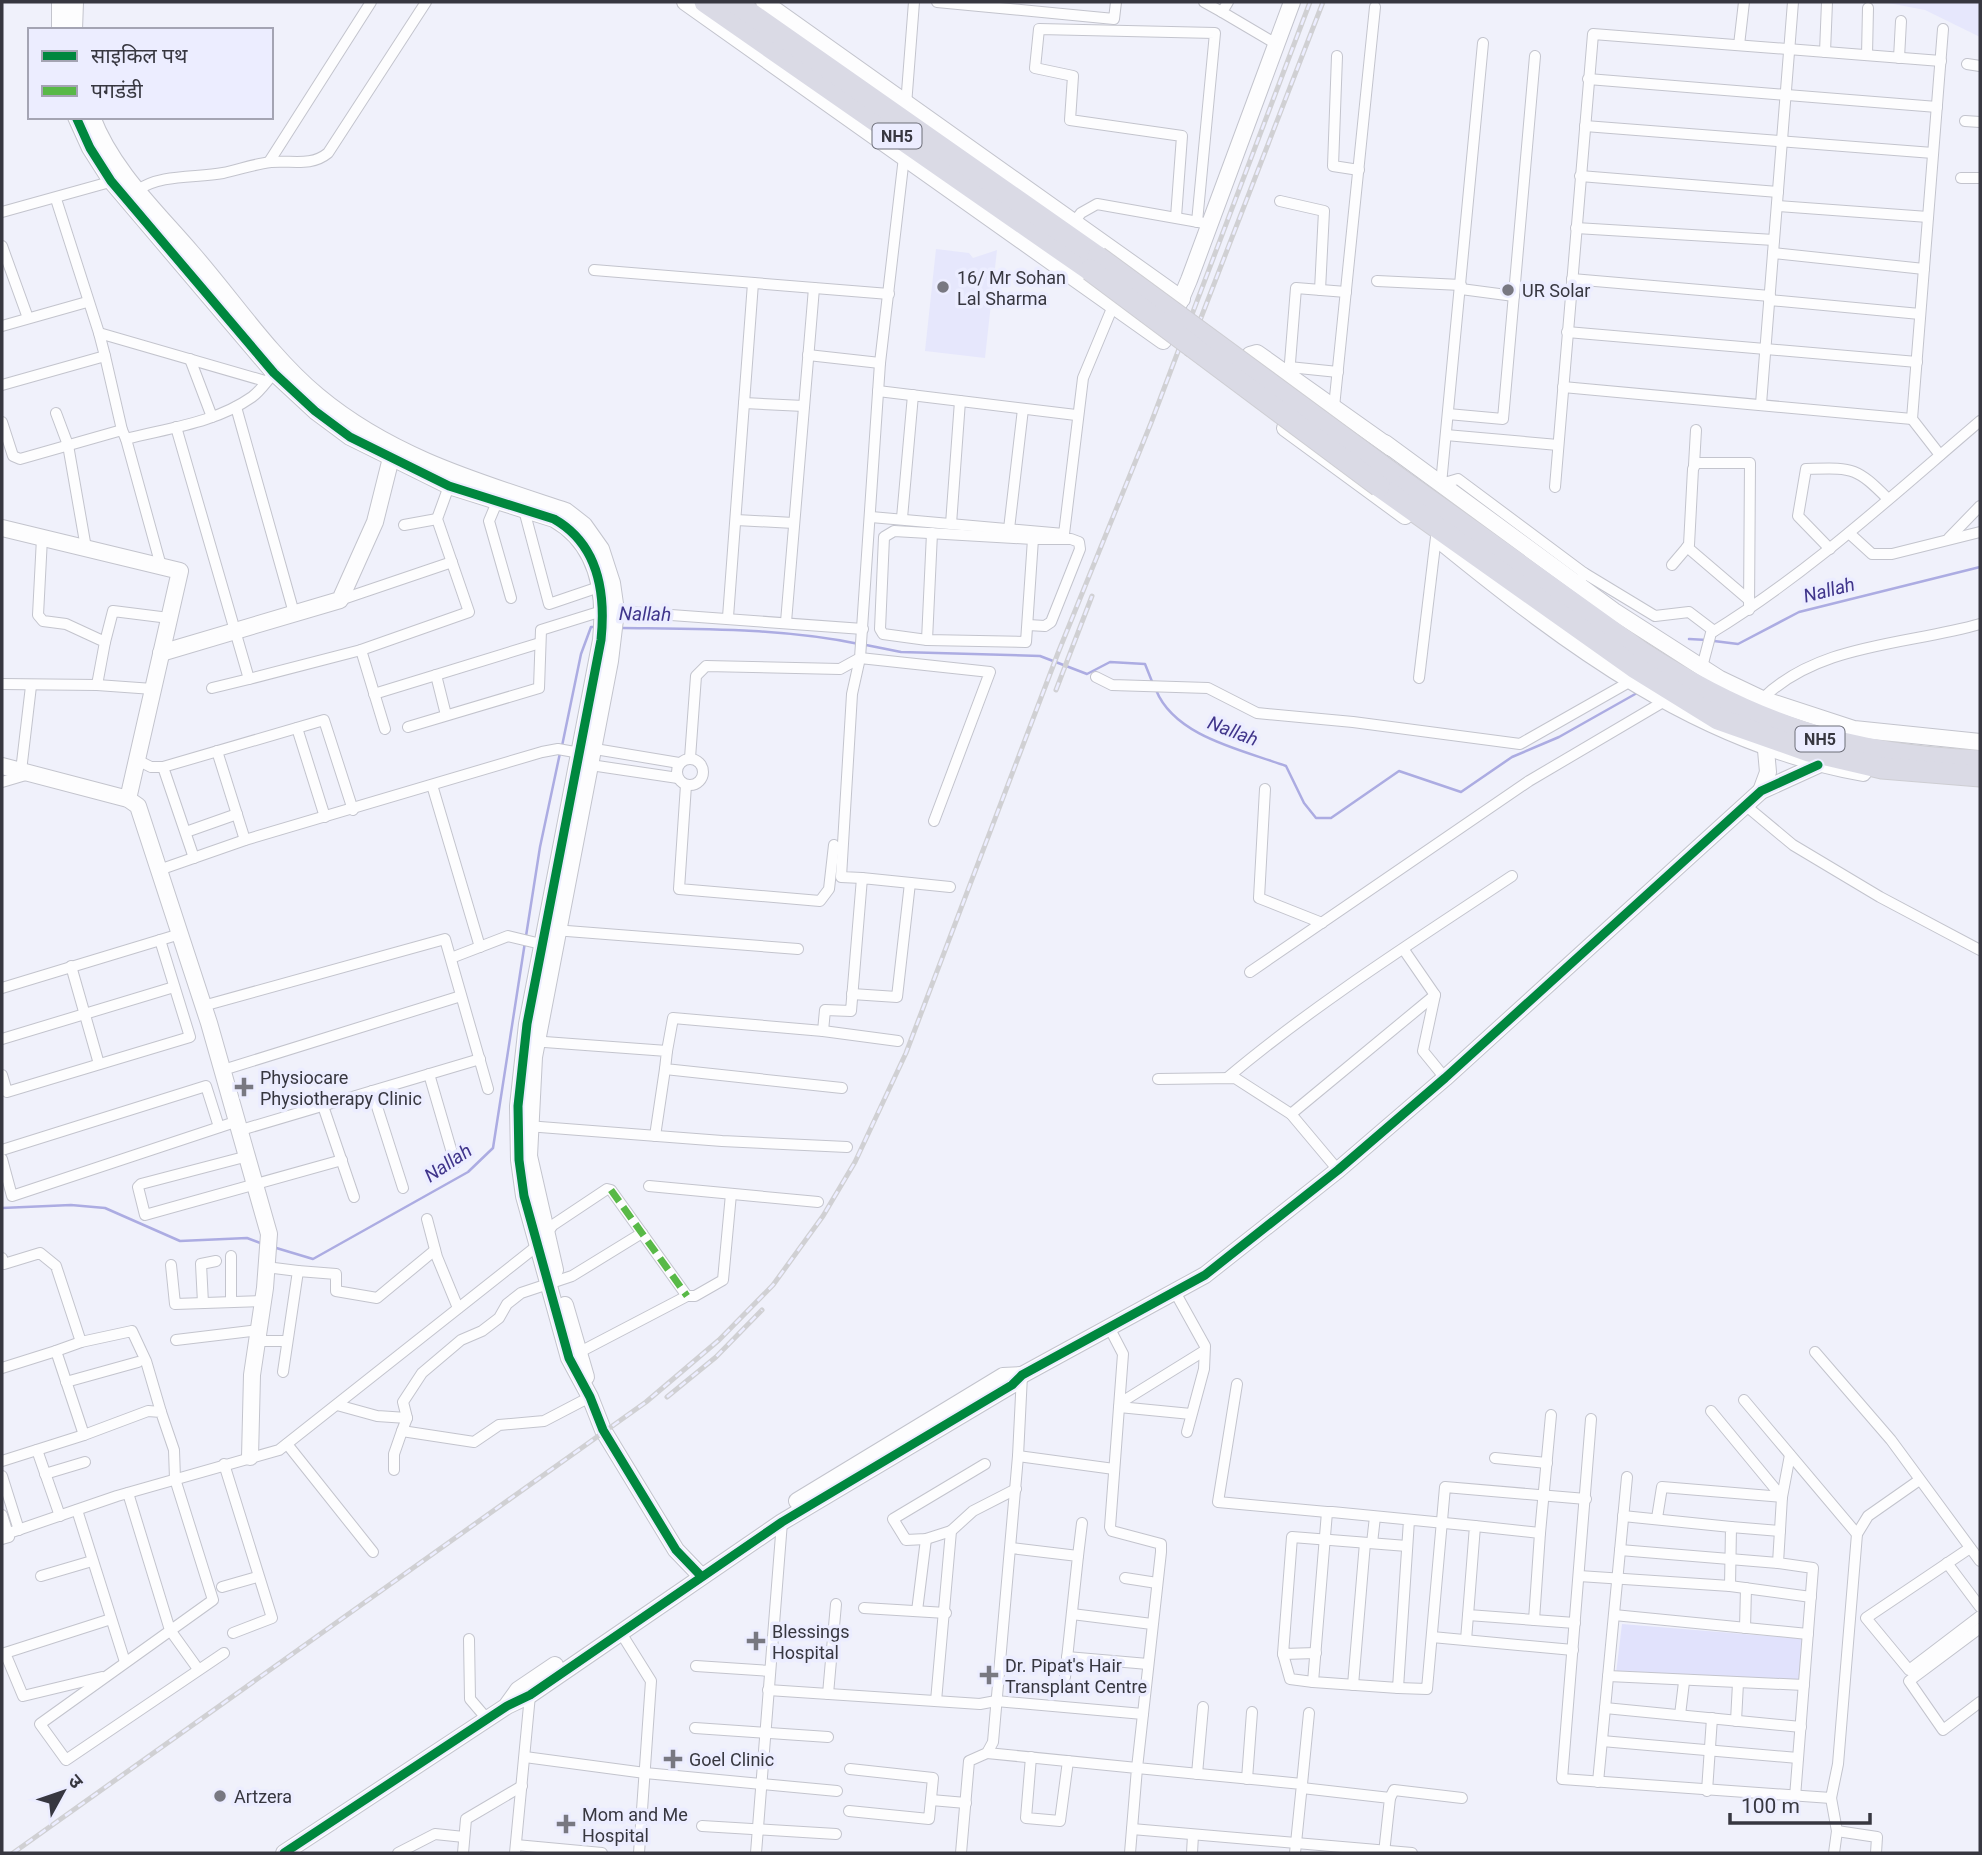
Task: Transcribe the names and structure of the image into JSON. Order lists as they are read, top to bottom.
{
  "streets": {
    "highway": ["NH5"]
  },
  "water": ["Nallah"],
  "places": {
    "other": ["16/ Mr Sohan Lal Sharma", "UR Solar", "Artzera"],
    "health": [
      "Physiocare Physiotherapy Clinic",
      "Blessings Hospital",
      "Dr. Pipat's Hair Transplant Centre",
      "Goel Clinic",
      "Mom and Me Hospital"
    ]
  },
  "legend": ["साइकिल पथ", "पगडंडी"],
  "scale_bar": "100 m",
  "north": "top right"
}
